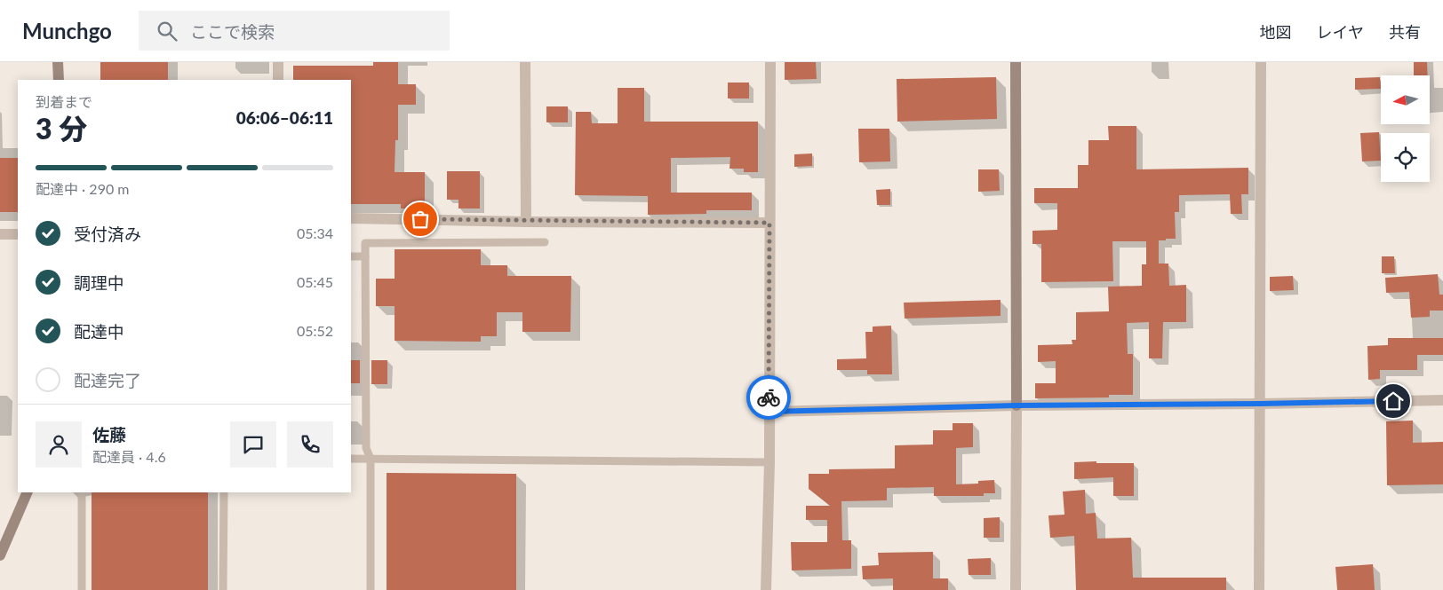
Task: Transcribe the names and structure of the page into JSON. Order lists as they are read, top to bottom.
{
  "north": "left",
  "page": {
    "header": "Munchgo",
    "search": "ここで検索",
    "nav": ["地図", "レイヤ", "共有"],
    "heading": ["3 分", "到着まで", "06:06–06:11"],
    "panel": ["佐藤", "配達員 · 4.6"],
    "bar": "配達中 · 290 m",
    "list": [
      ["受付済み", "05:34"],
      ["調理中", "05:45"],
      ["配達中", "05:52"],
      "配達完了"
    ]
  }
}
